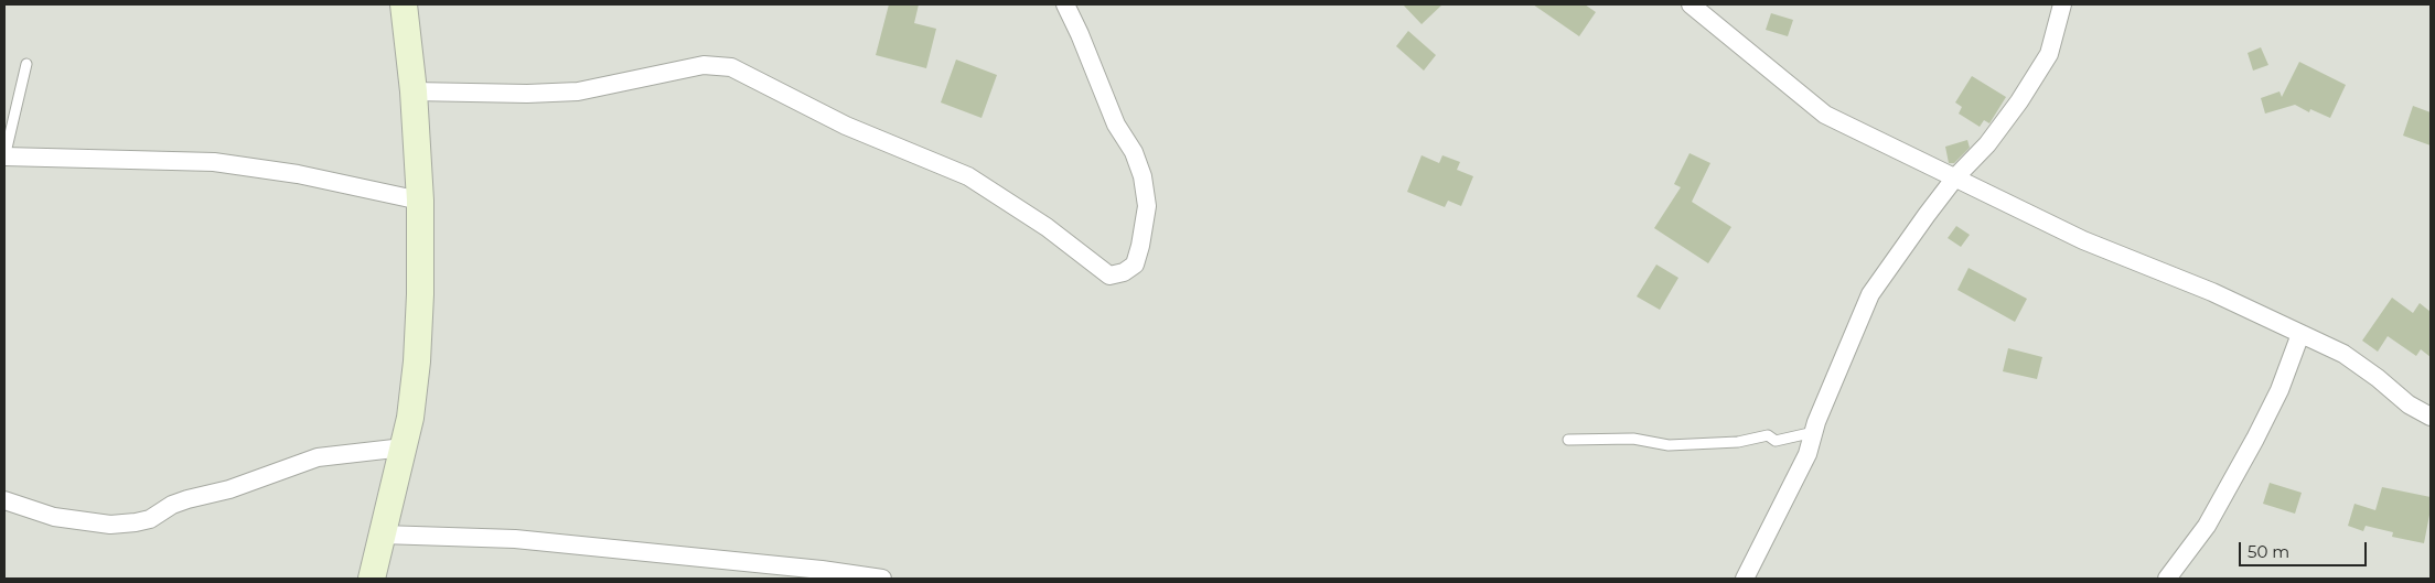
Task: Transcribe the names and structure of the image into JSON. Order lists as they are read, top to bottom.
{
  "scale_bar": "50 m"
}
